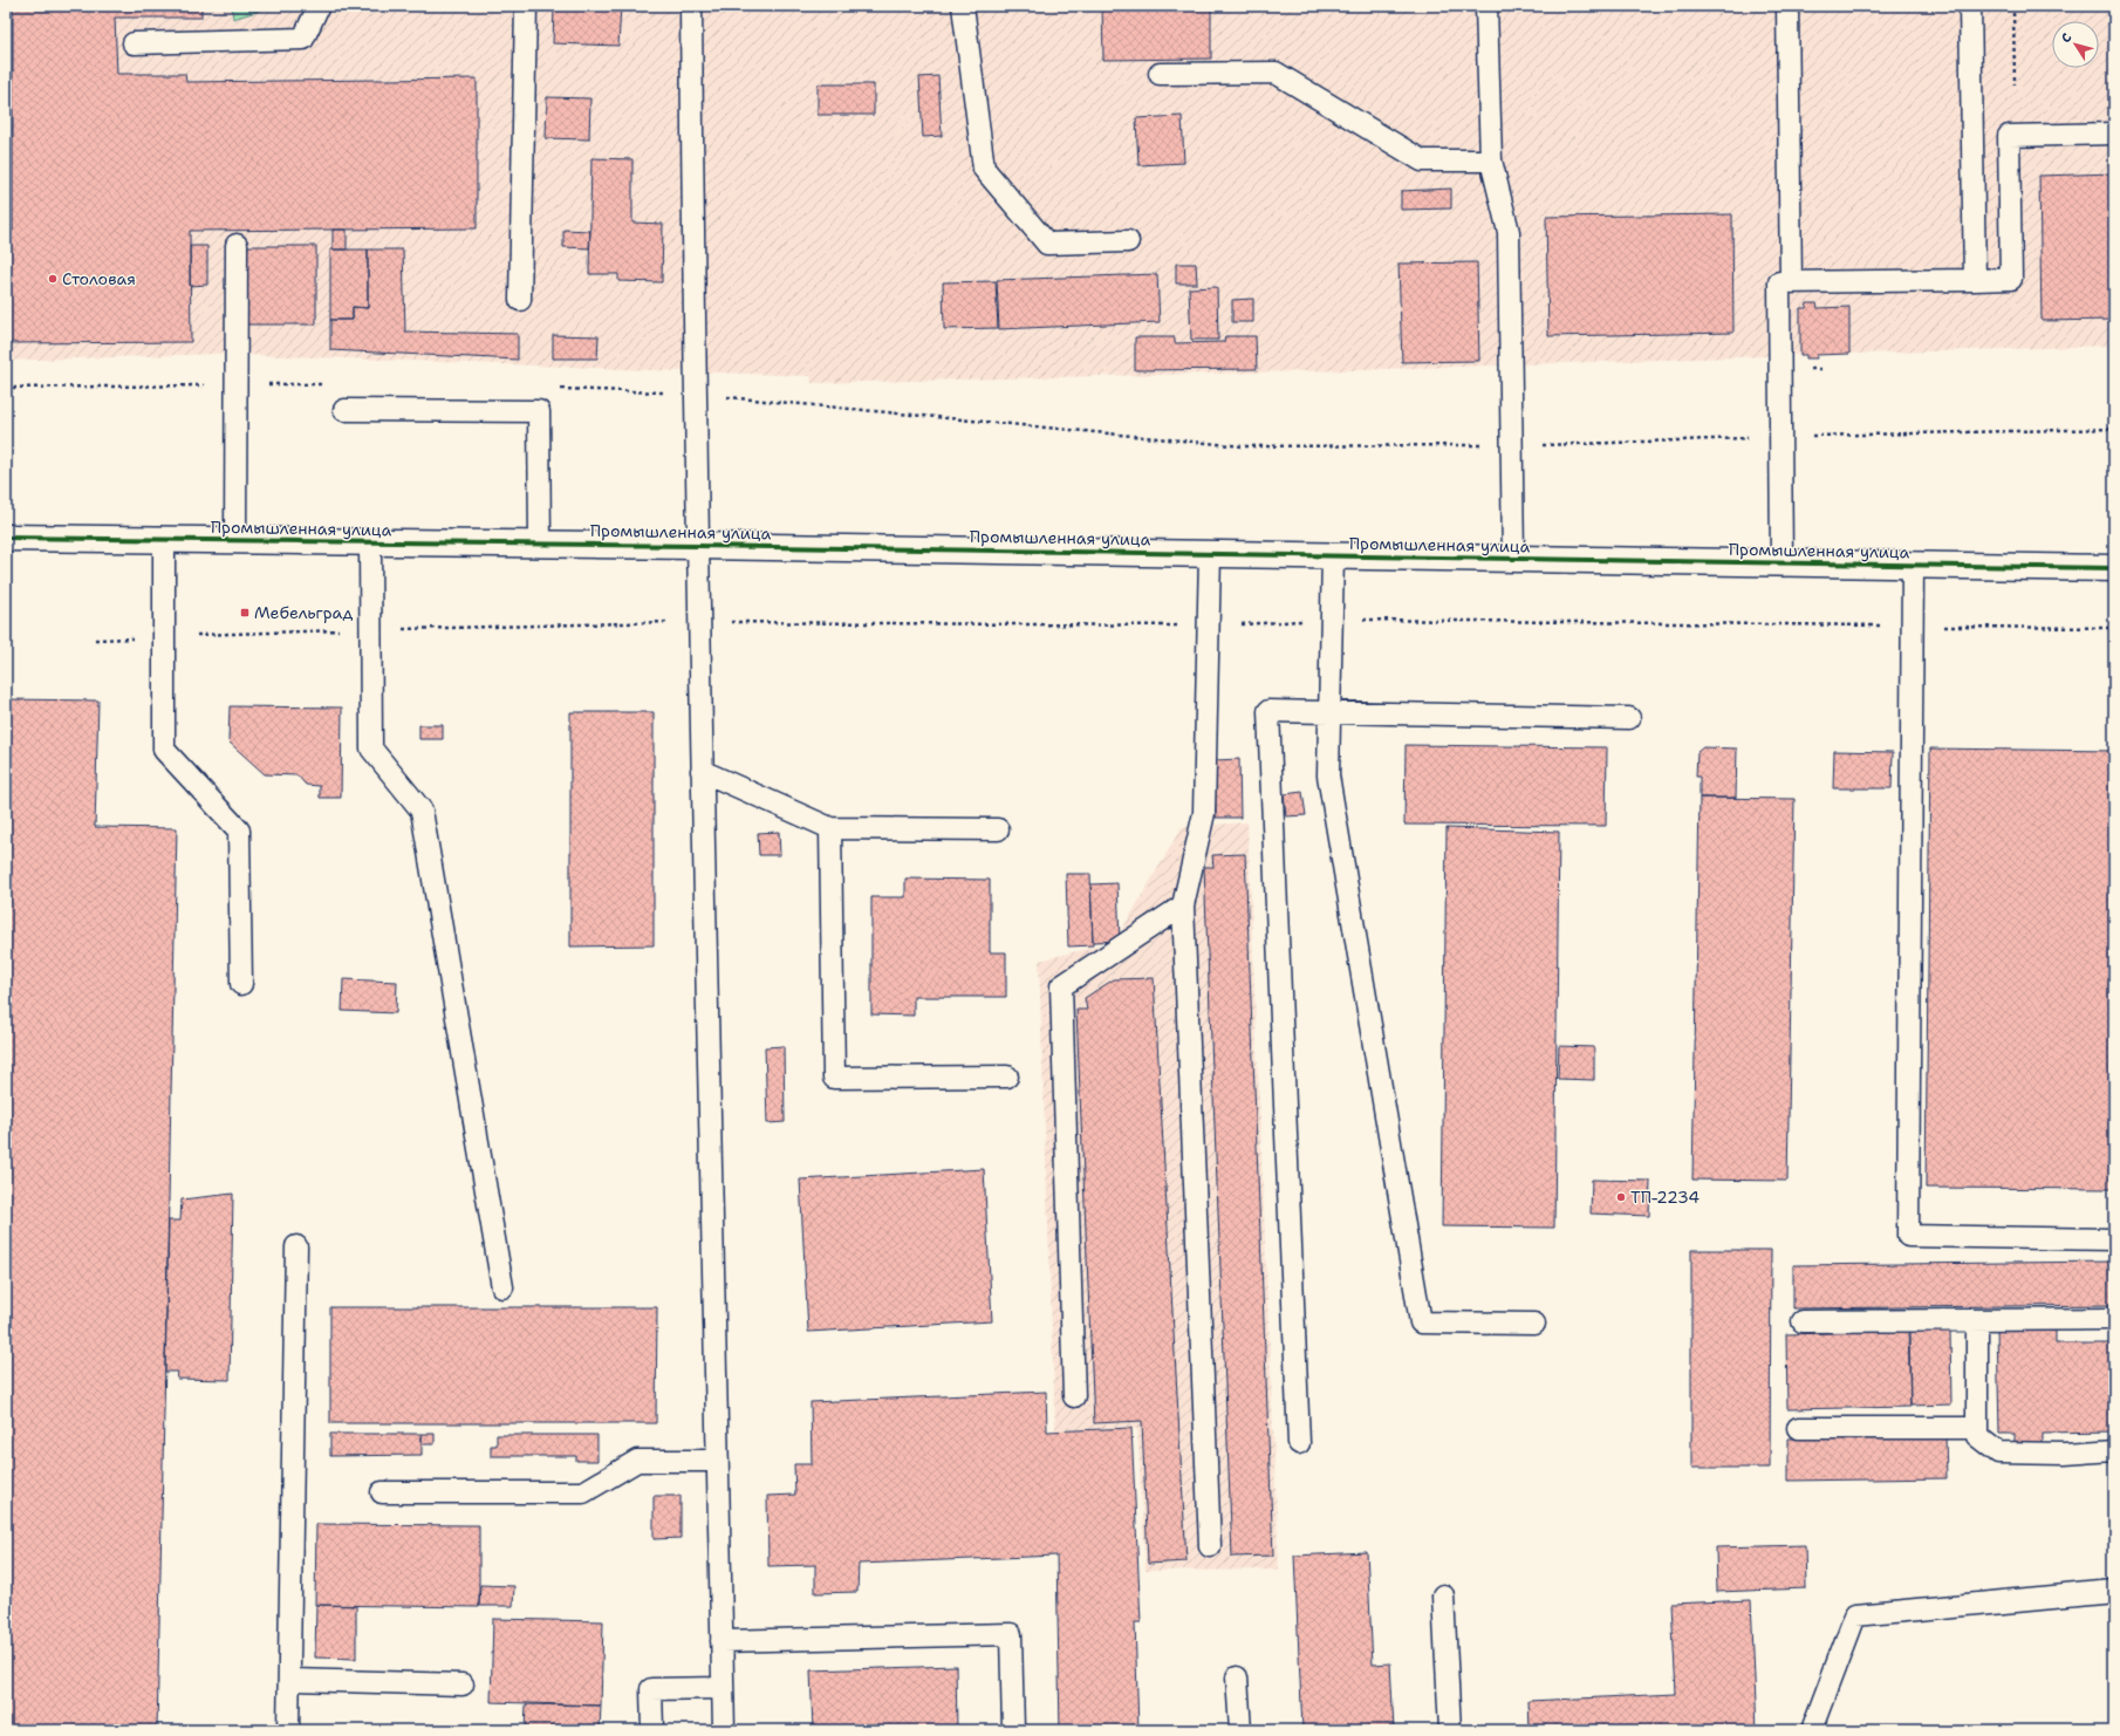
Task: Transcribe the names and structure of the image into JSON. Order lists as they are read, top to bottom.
{
  "streets": {
    "street": ["Промышленная улица"]
  },
  "places": {
    "other": ["Столовая", "ТП-2234"],
    "transit": ["Мебельград"]
  },
  "north": "top left"
}
